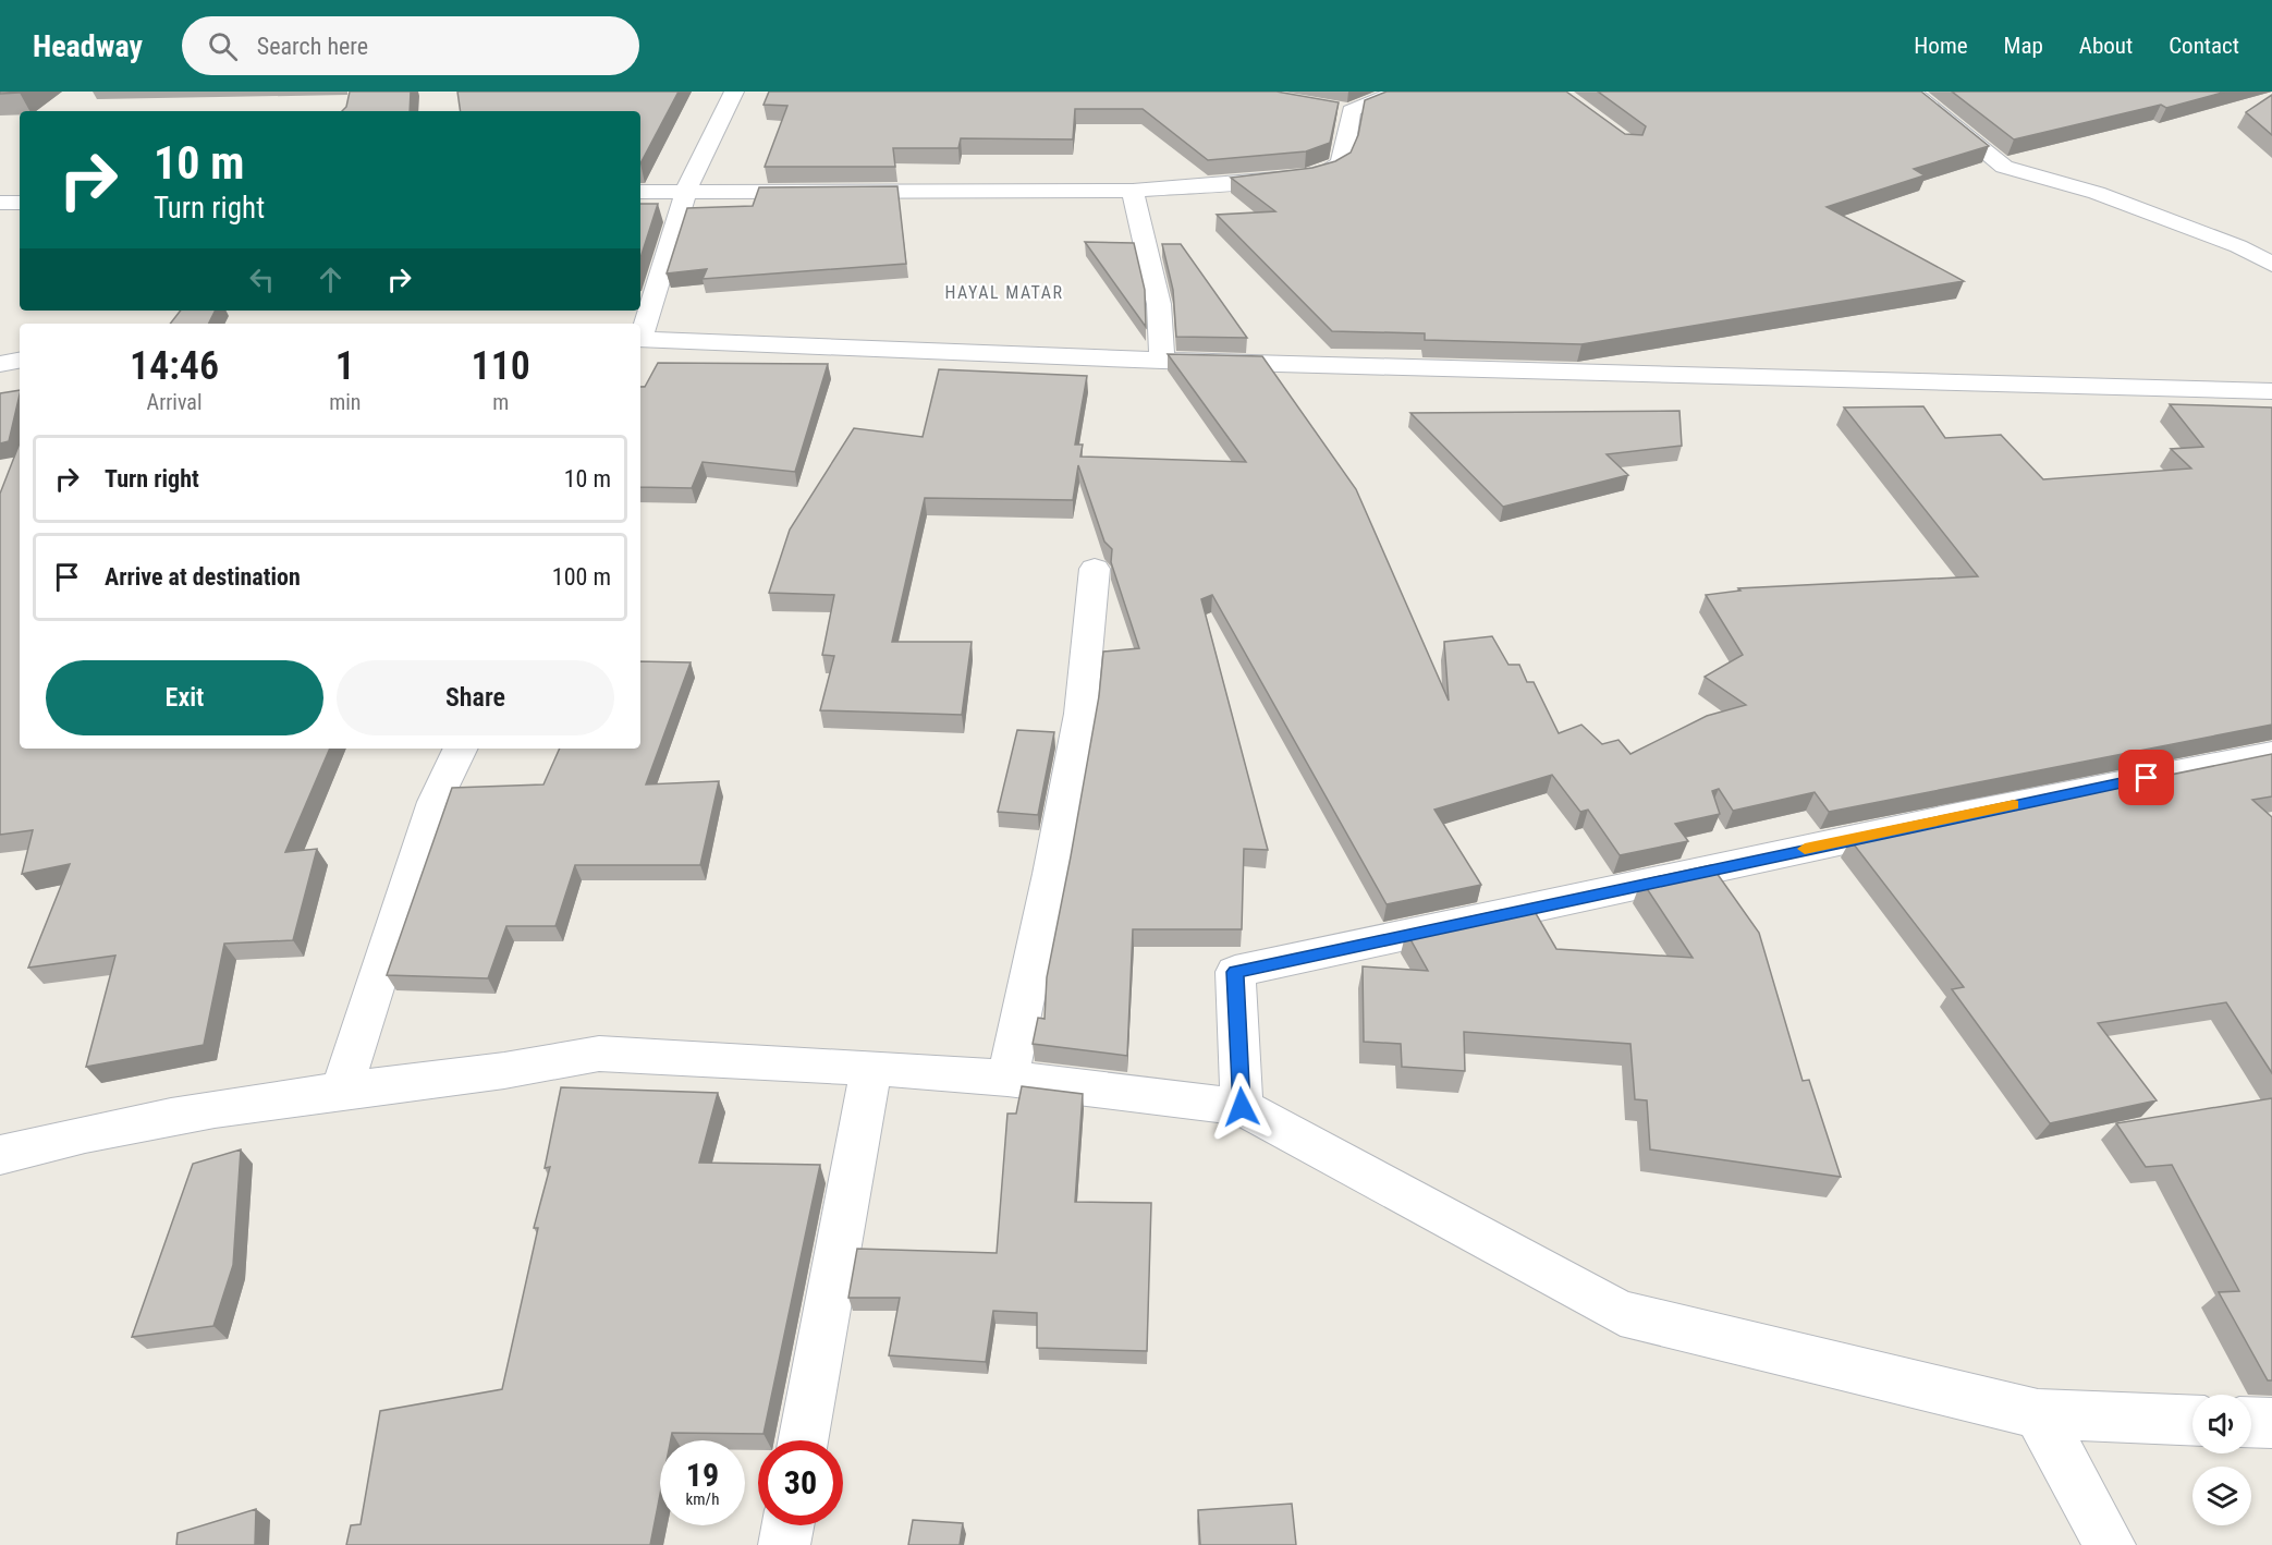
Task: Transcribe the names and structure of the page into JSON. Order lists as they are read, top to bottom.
{
  "districts": ["HAYAL MATAR"],
  "page": {
    "header": "Headway",
    "search": "Search here",
    "nav": [
      "Home",
      "Map",
      "About",
      "Contact"
    ],
    "turn": ["10 m", "Turn right"],
    "eta": [
      "14:46",
      "Arrival",
      "1",
      "min",
      "110",
      "m"
    ],
    "list": [
      {
        "name": "Turn right",
        "value": "10 m"
      },
      {
        "name": "Arrive at destination",
        "value": "100 m"
      }
    ],
    "buttons": ["Exit", "Share"],
    "speed": "19 km/h",
    "limit": "30"
  }
}
